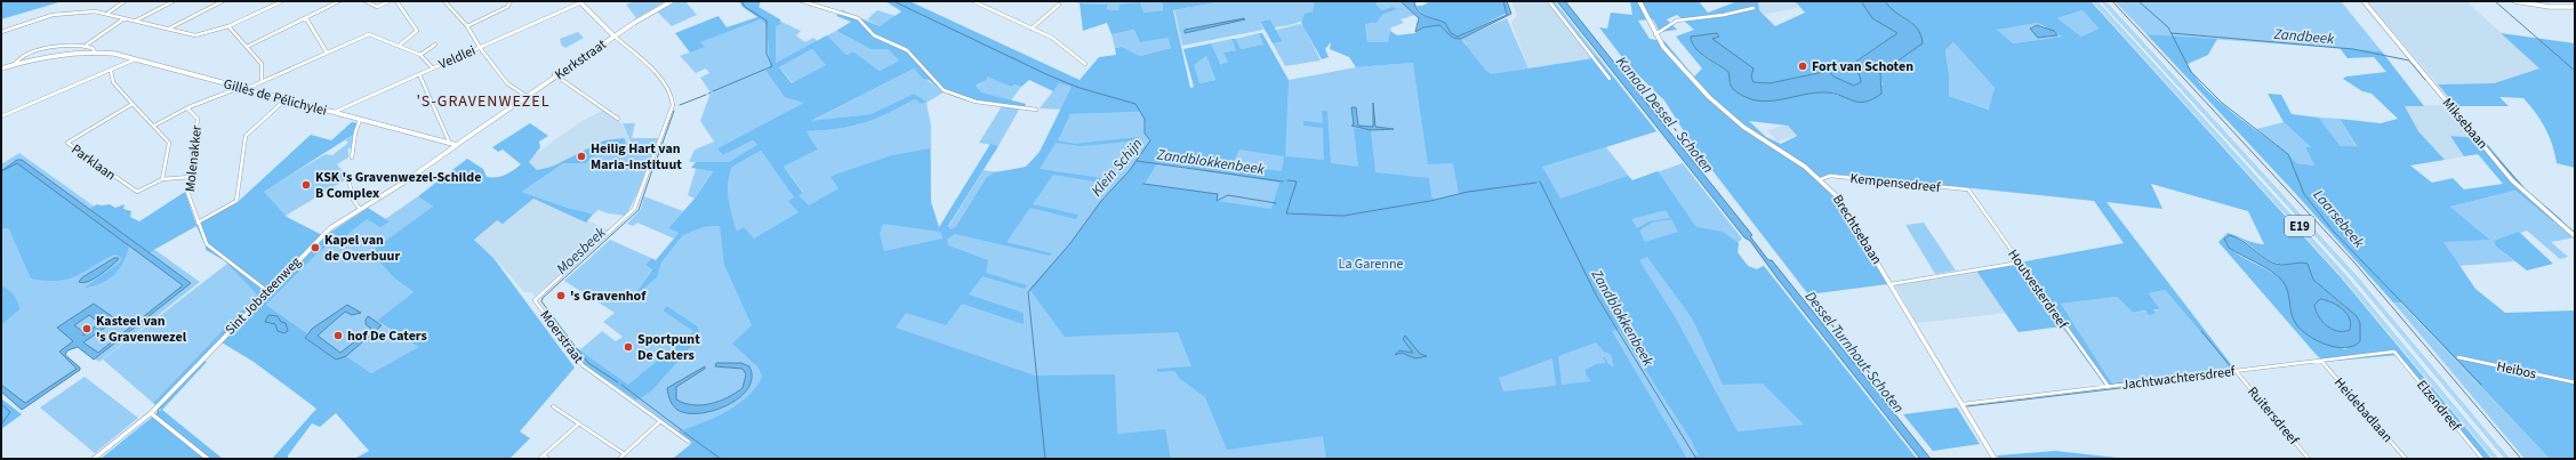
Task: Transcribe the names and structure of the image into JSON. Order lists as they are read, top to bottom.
{
  "streets": {
    "highway": ["E19"],
    "main road": [
      "Kerkstraat",
      "Gillès de Pélichylei",
      "Miksebaan",
      "Brechtsebaan",
      "Sint Jobsteenweg"
    ],
    "street": [
      "Veldlei",
      "Molenakker",
      "Parklaan",
      "Kempensedreef",
      "Houtvesterdreef",
      "Moerstraat",
      "Heibos",
      "Jachtwachtersdreef",
      "Elzendreef",
      "Heidebadlaan",
      "Ruitersdreef"
    ]
  },
  "crossings": [
    ["Veldlei", "Gillès de Pélichylei"],
    ["Kerkstraat", "Gillès de Pélichylei"],
    ["Kerkstraat", "Sint Jobsteenweg"],
    ["Kerkstraat", "Moerstraat"],
    ["Gillès de Pélichylei", "Sint Jobsteenweg"],
    ["Molenakker", "Parklaan"],
    ["Molenakker", "Sint Jobsteenweg"],
    ["Kempensedreef", "Brechtsebaan"],
    ["Kempensedreef", "Houtvesterdreef"],
    ["Brechtsebaan", "Jachtwachtersdreef"],
    ["Houtvesterdreef", "Jachtwachtersdreef"],
    ["Jachtwachtersdreef", "Elzendreef"],
    ["Jachtwachtersdreef", "Heidebadlaan"],
    ["Jachtwachtersdreef", "Ruitersdreef"]
  ],
  "districts": ["'S-GRAVENWEZEL"],
  "water": [
    "Zandbeek",
    "Kanaal Dessel - Schoten",
    "Zandblokkenbeek",
    "Klein Schijn",
    "Laarsebeek",
    "Moesbeek",
    "Dessel-Turnhout-Schoten"
  ],
  "parks": ["La Garenne"],
  "places": [
    "Fort van Schoten",
    "Heilig Hart van Maria-instituut",
    "KSK 's Gravenwezel-Schilde B Complex",
    "Kapel van de Overbuur",
    "'s Gravenhof",
    "Kasteel van 's Gravenwezel",
    "hof De Caters",
    "Sportpunt De Caters"
  ]
}
